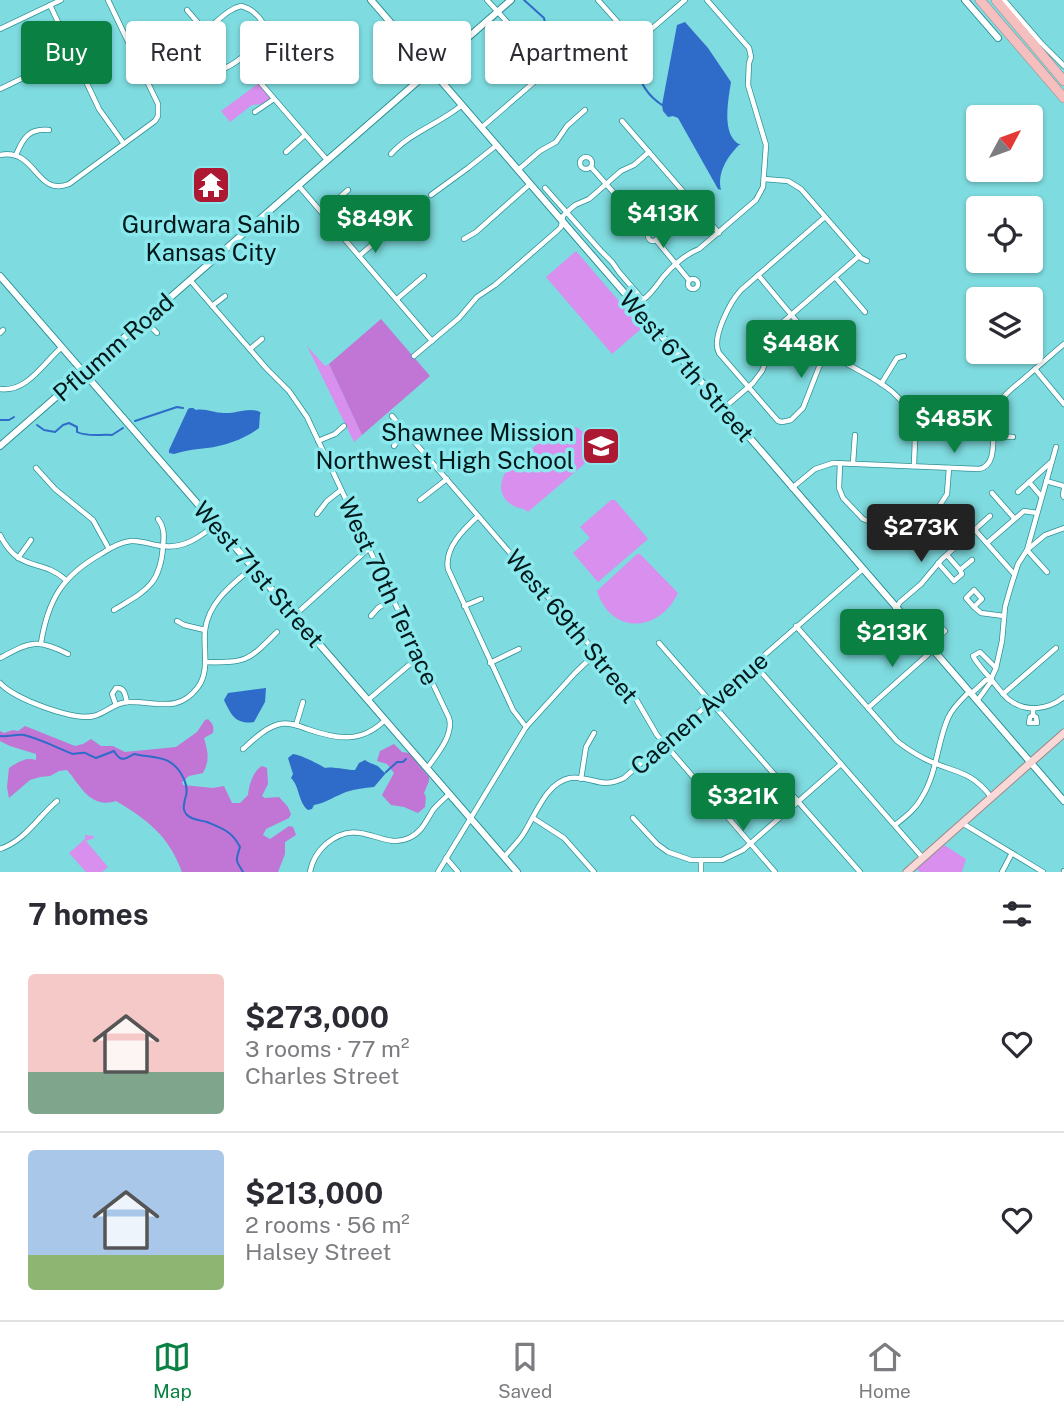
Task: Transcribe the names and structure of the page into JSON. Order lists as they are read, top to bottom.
{
  "streets": {
    "street": [
      "Pflumm Road",
      "West 67th Street",
      "West 71st Street",
      "West 70th Terrace",
      "West 69th Street",
      "Caenen Avenue"
    ]
  },
  "crossings": [
    ["Pflumm Road", "West 71st Street"],
    ["Pflumm Road", "West 70th Terrace"],
    ["West 67th Street", "Caenen Avenue"],
    ["West 71st Street", "West 70th Terrace"],
    ["West 71st Street", "Caenen Avenue"],
    ["West 69th Street", "Caenen Avenue"]
  ],
  "places": {
    "temple": ["Gurdwara Sahib Kansas City"],
    "school or university": ["Shawnee Mission Northwest High School"]
  },
  "north": "top right",
  "page": {
    "chip": [
      "Buy",
      "Rent",
      "Filters",
      "New",
      "Apartment"
    ],
    "price": [
      "$413K",
      "$849K",
      "$448K",
      "$485K",
      "$273K",
      "$213K",
      "$321K"
    ],
    "heading": "7 homes",
    "list": [
      {
        "name": "$273,000",
        "note": "3 rooms · 77 m² · Charles Street"
      },
      {
        "name": "$213,000",
        "note": "2 rooms · 56 m² · Halsey Street"
      }
    ],
    "tabs": ["Map", "Saved", "Home"]
  }
}
